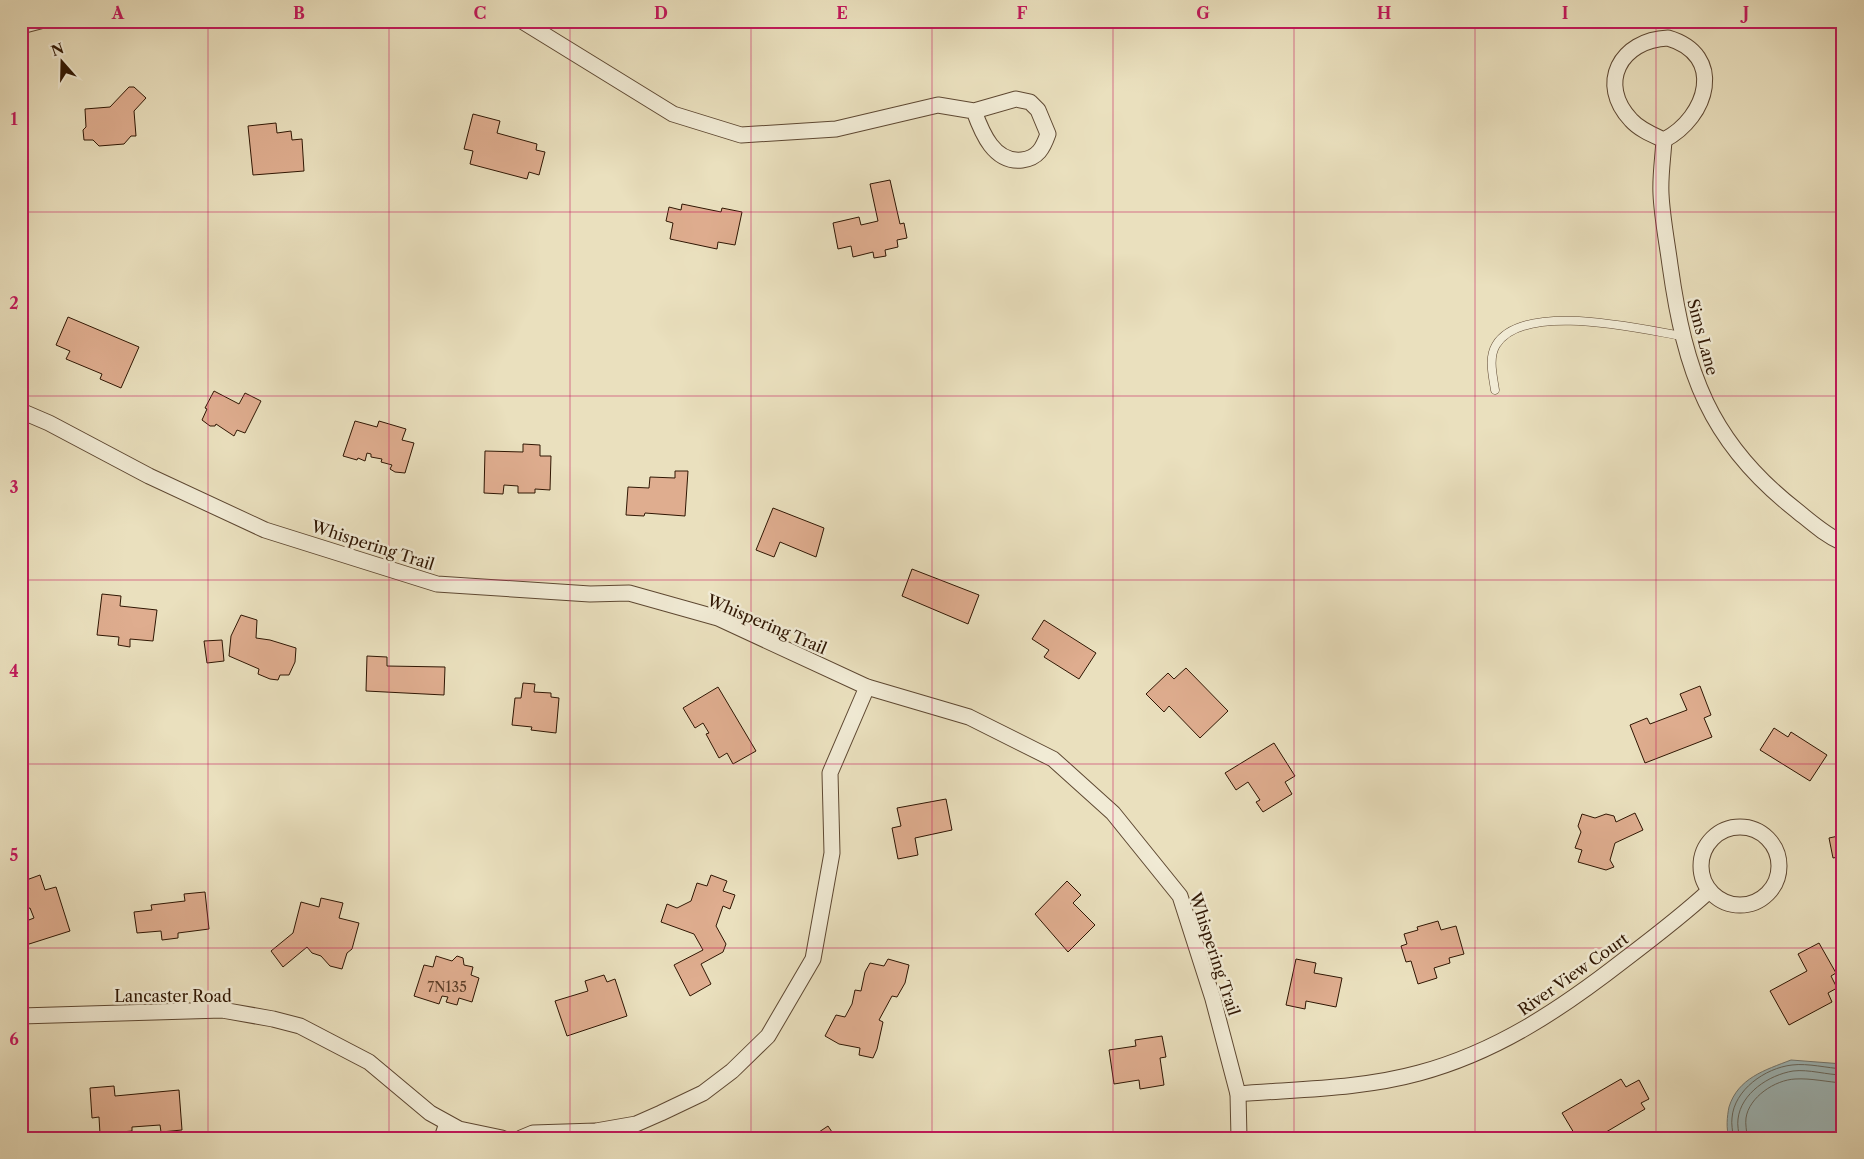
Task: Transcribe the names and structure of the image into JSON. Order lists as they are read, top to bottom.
{
  "streets": {
    "street": [
      "Sims Lane",
      "Whispering Trail",
      "River View Court",
      "Lancaster Road"
    ]
  },
  "crossings": [
    ["Whispering Trail", "River View Court"]
  ],
  "house_numbers": ["7N135"],
  "north": "top",
  "grid": {
    "columns": [
      "A",
      "B",
      "C",
      "D",
      "E",
      "F",
      "G",
      "H",
      "I",
      "J"
    ],
    "rows": [
      "1",
      "2",
      "3",
      "4",
      "5",
      "6"
    ]
  }
}
